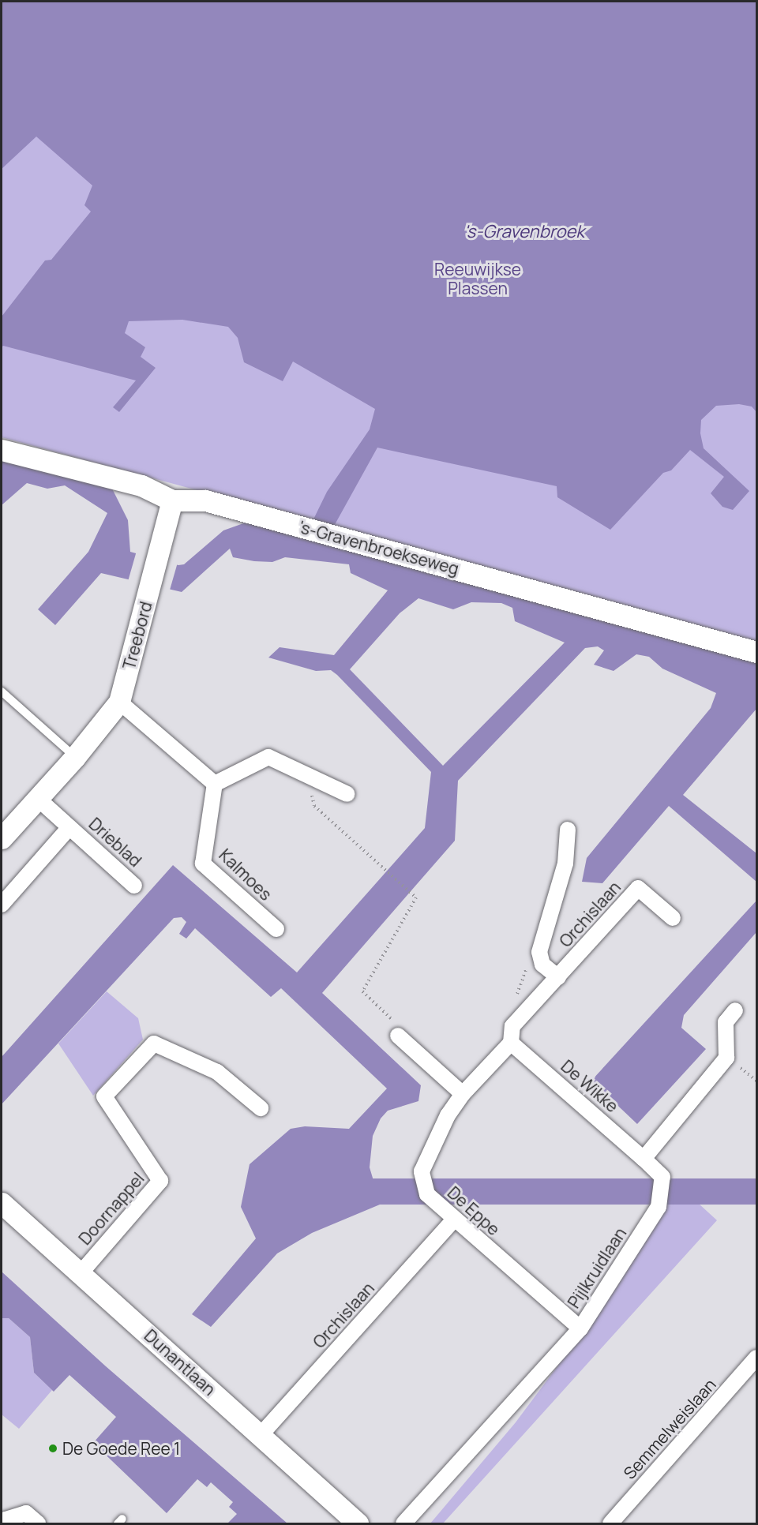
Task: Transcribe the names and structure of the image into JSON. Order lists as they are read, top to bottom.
{
  "streets": {
    "street": [
      "'s-Gravenbroekseweg",
      "Treebord",
      "Drieblad",
      "Kalmoes",
      "Orchislaan",
      "De Wikke",
      "Doornappel",
      "De Eppe",
      "Pijlkruidlaan",
      "Dunantlaan",
      "Semmelweislaan"
    ]
  },
  "crossings": [
    ["'s-Gravenbroekseweg", "Treebord"],
    ["Treebord", "Drieblad"],
    ["Orchislaan", "De Eppe"],
    ["Orchislaan", "Dunantlaan"],
    ["De Wikke", "Pijlkruidlaan"],
    ["Doornappel", "Dunantlaan"],
    ["De Eppe", "Pijlkruidlaan"]
  ],
  "water": ["'s-Gravenbroek"],
  "parks": ["Reeuwijkse Plassen"],
  "places": ["De Goede Ree 1"]
}
